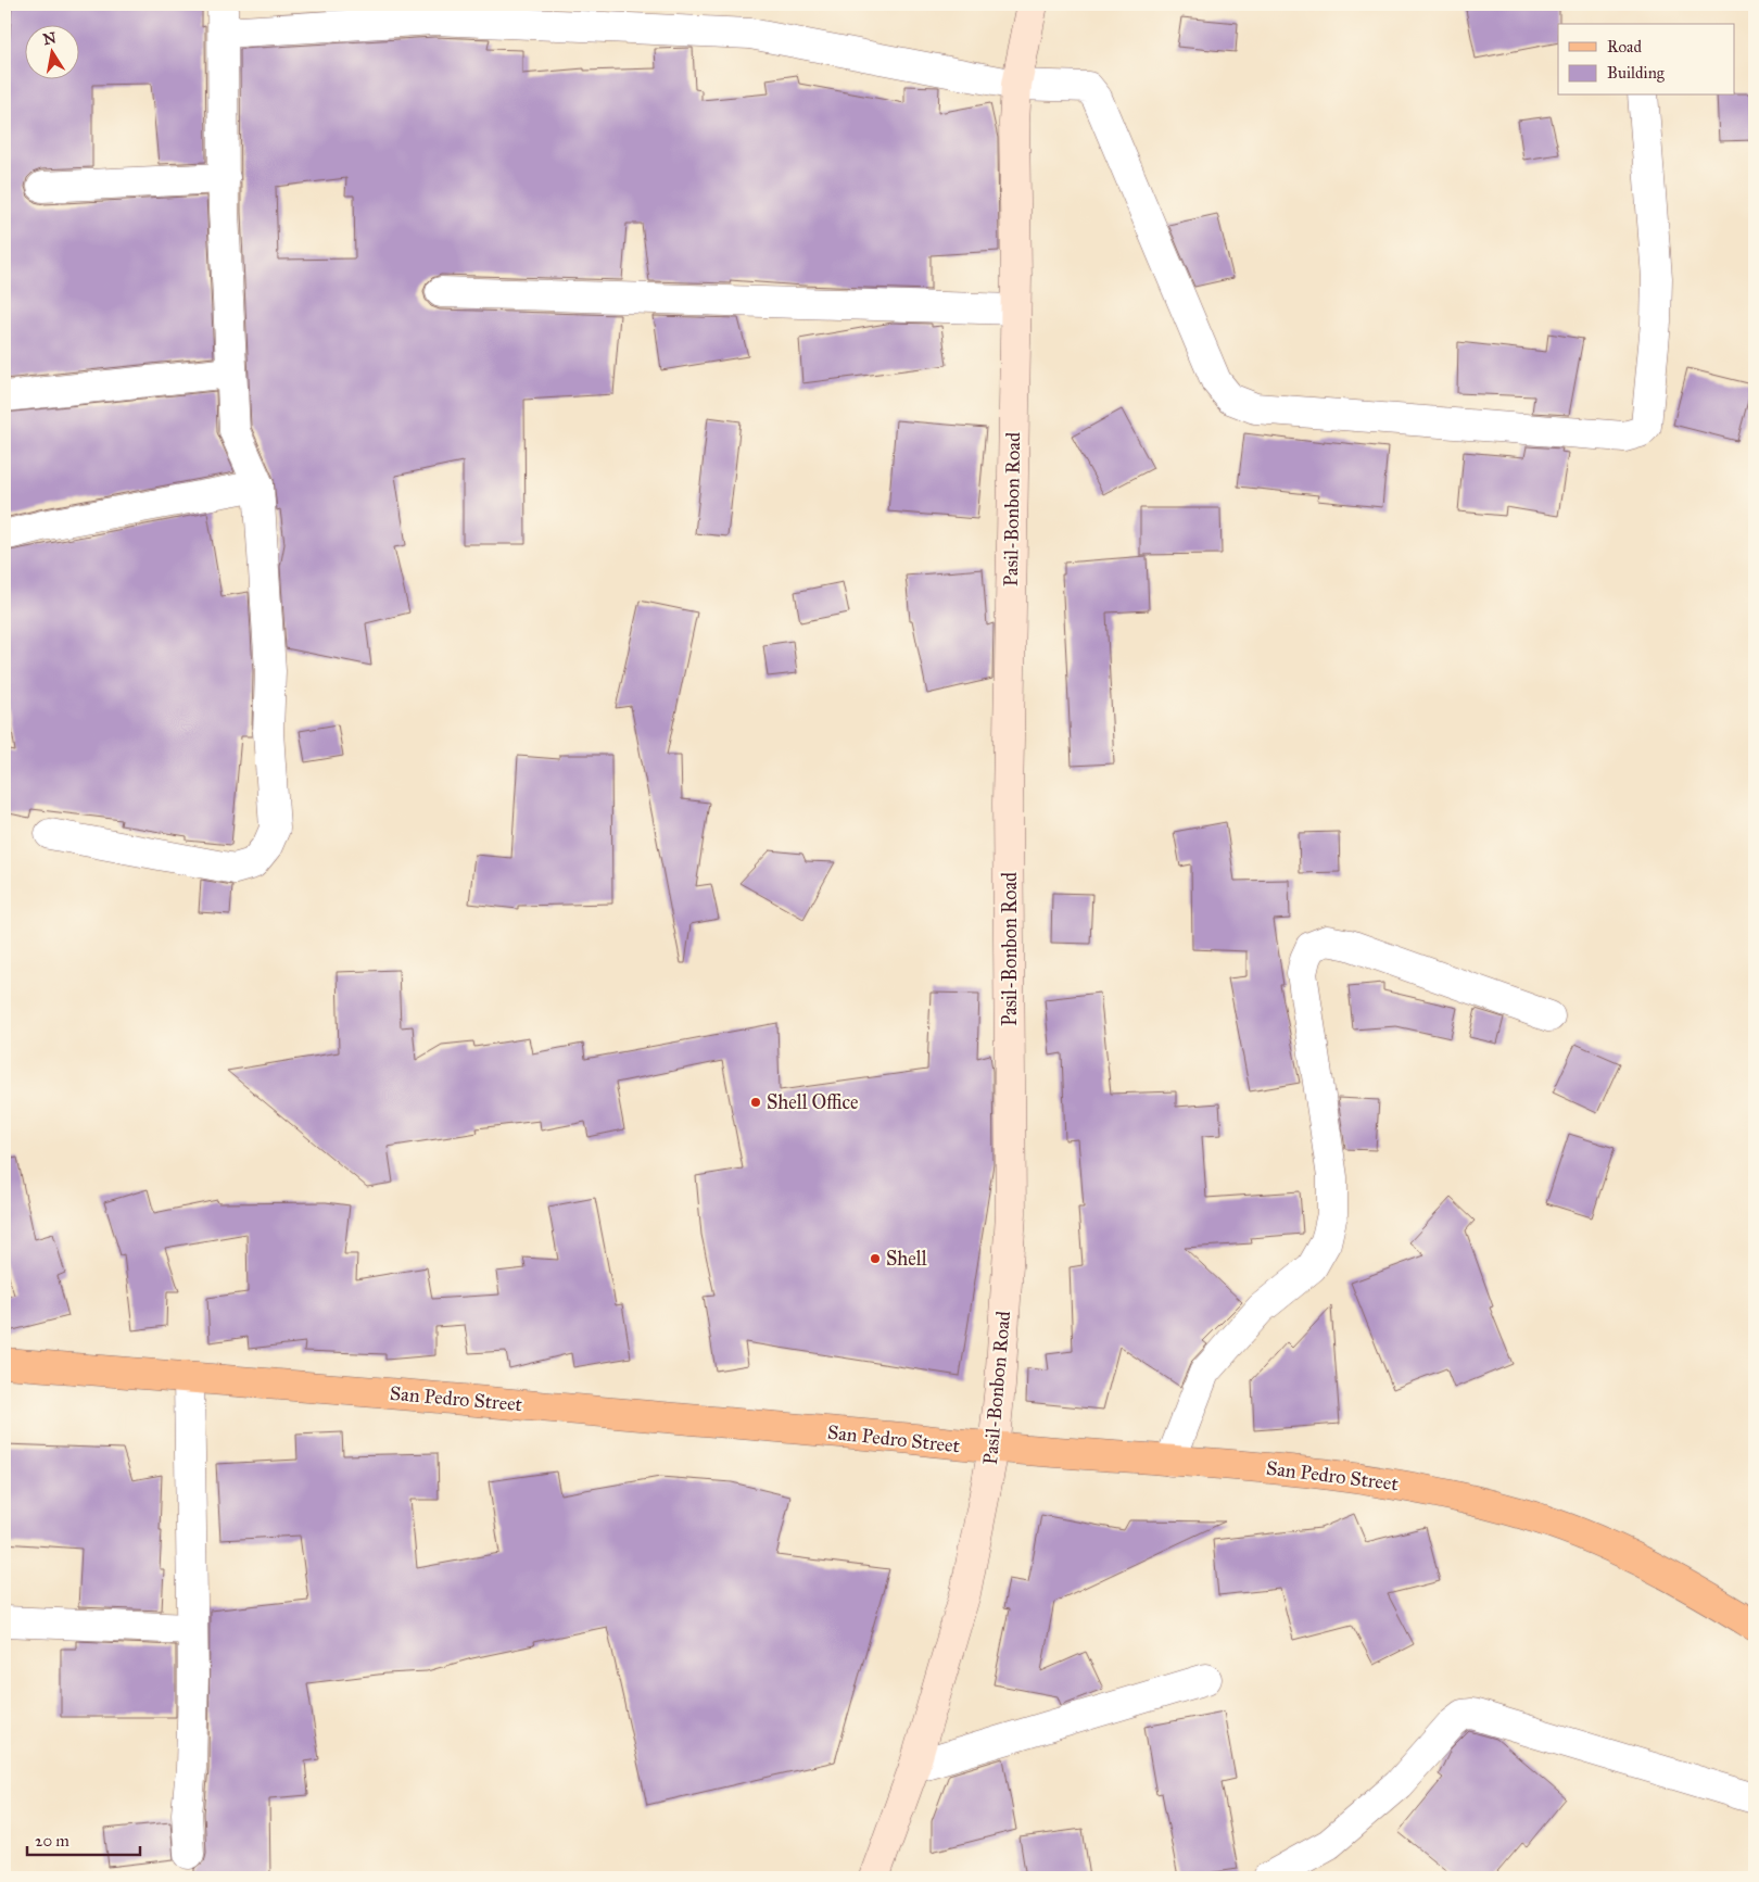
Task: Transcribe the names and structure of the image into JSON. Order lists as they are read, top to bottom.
{
  "streets": {
    "main road": ["San Pedro Street"],
    "street": ["Pasil-Bonbon Road"]
  },
  "crossings": [
    ["Pasil-Bonbon Road", "San Pedro Street"]
  ],
  "places": ["Shell Office", "Shell"],
  "legend": ["Road", "Building"],
  "scale_bar": "20 m",
  "north": "top"
}
